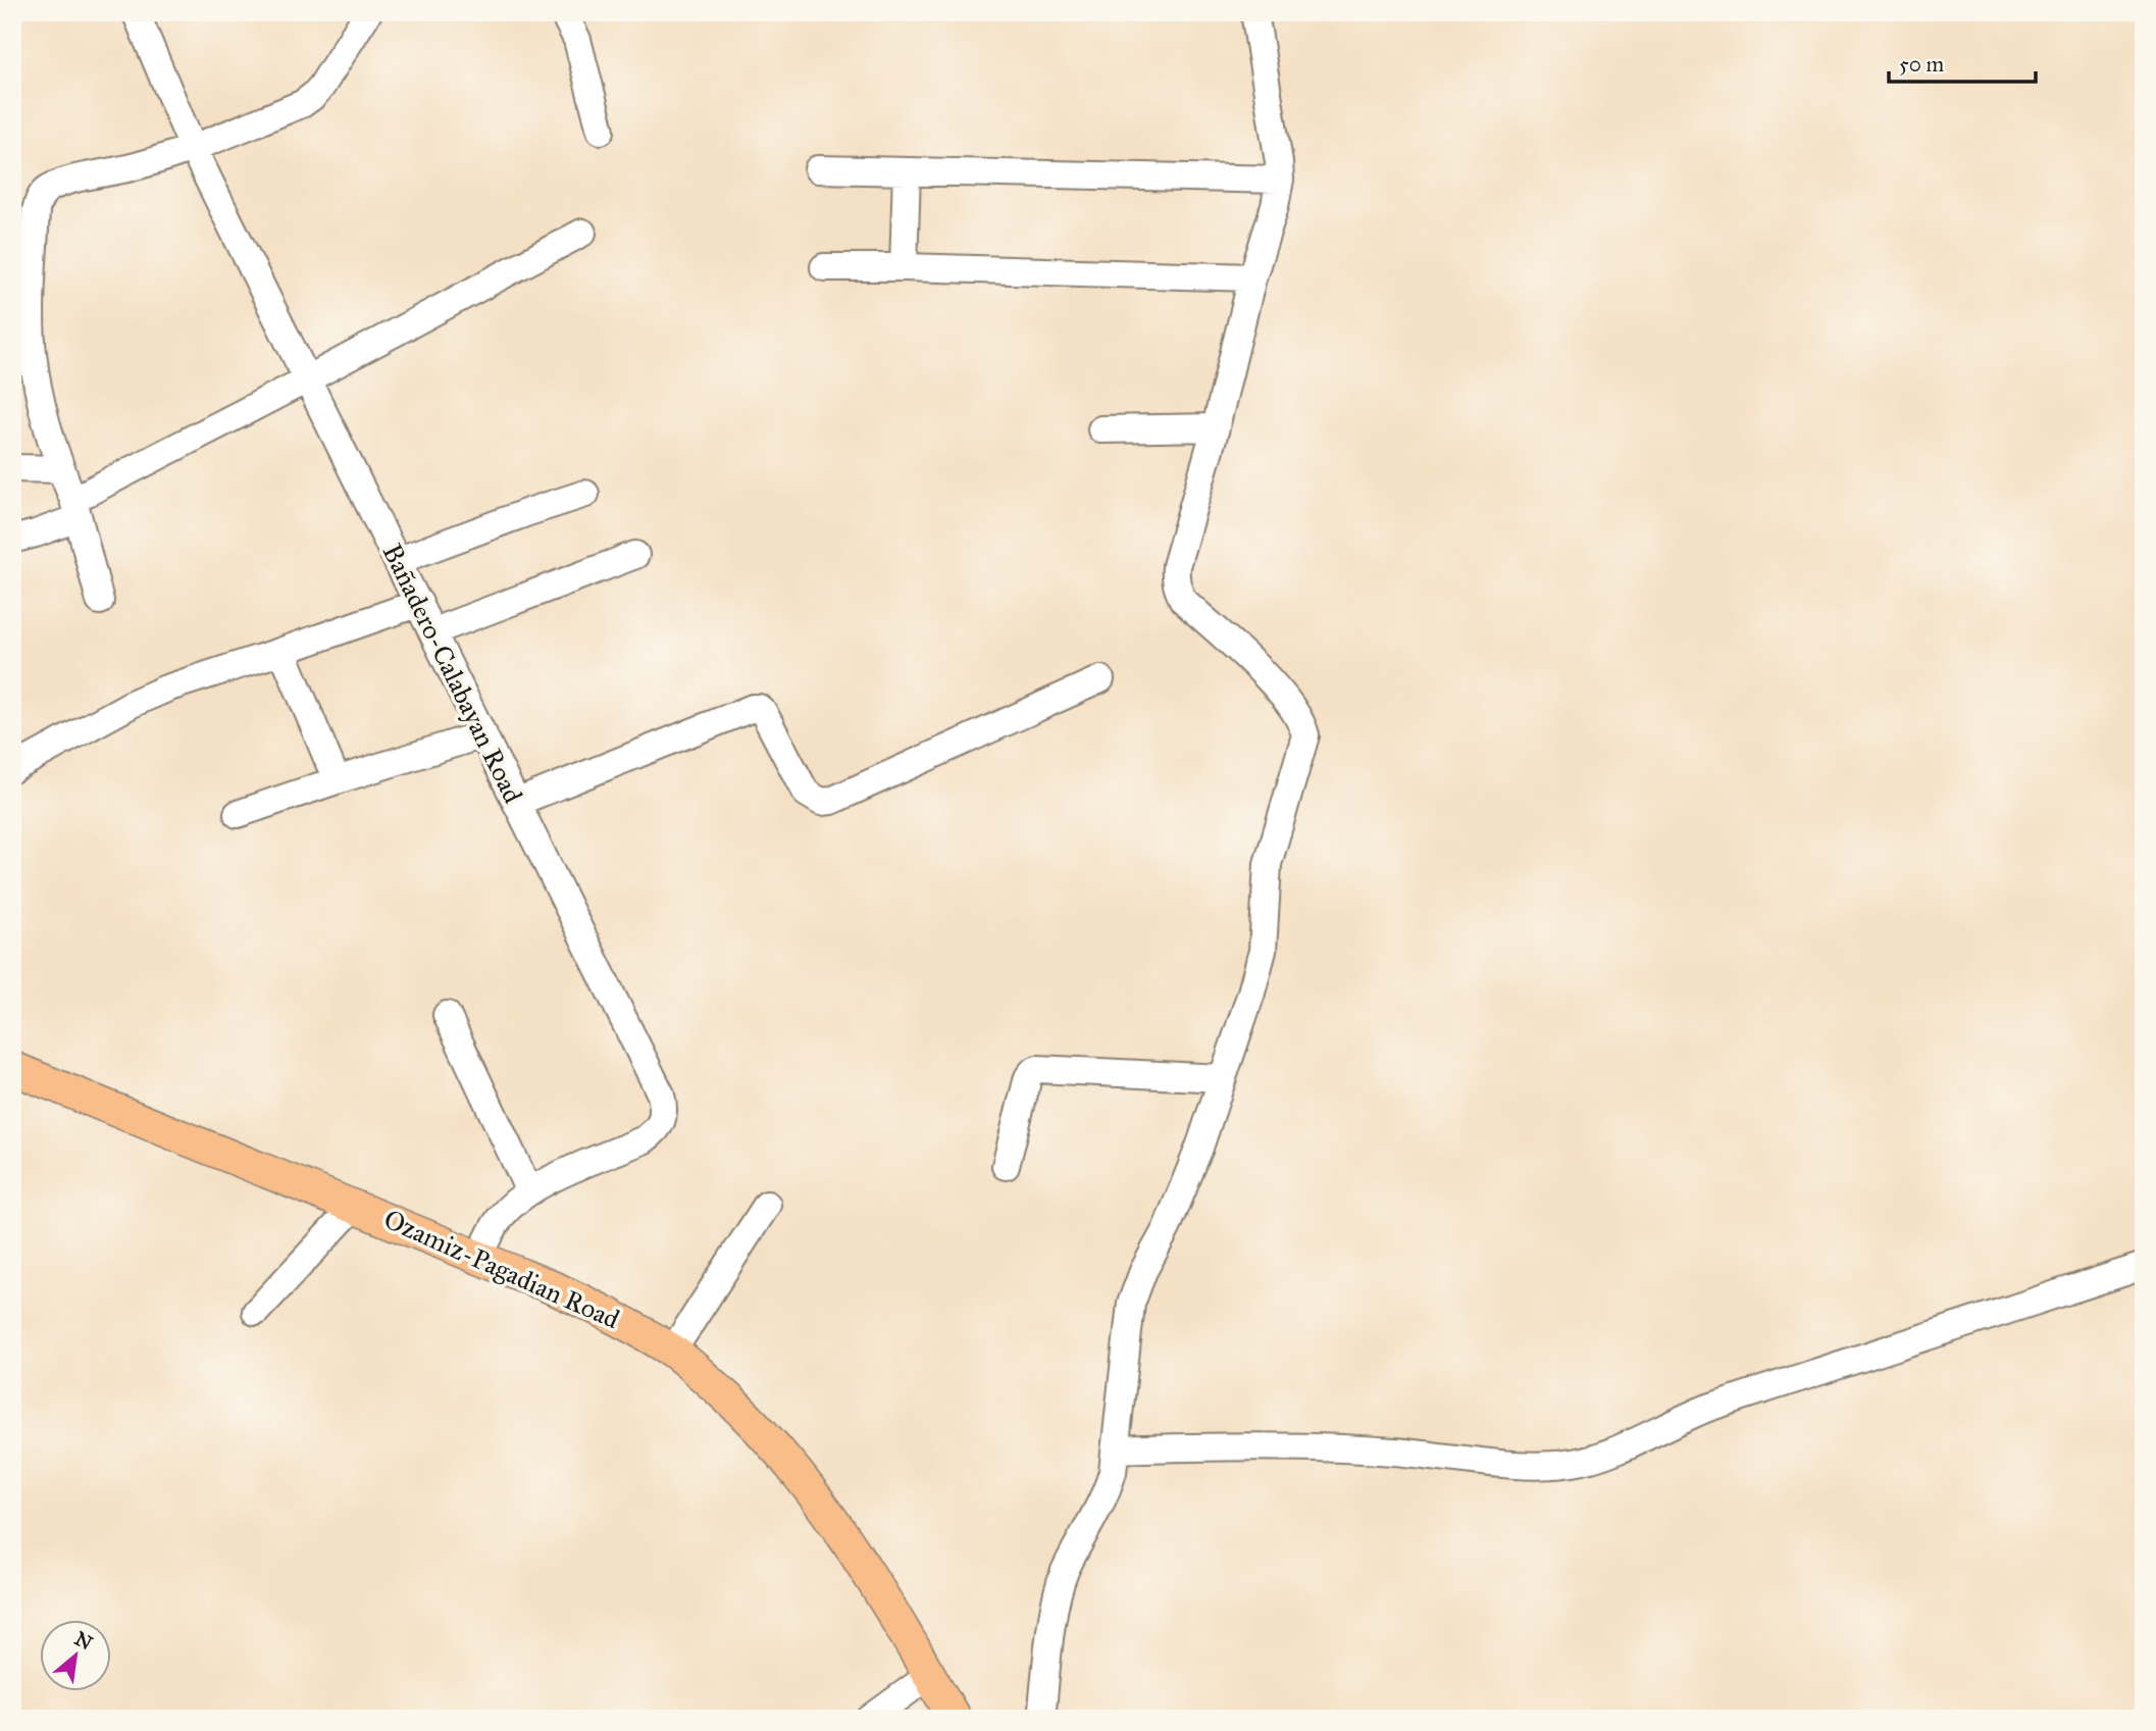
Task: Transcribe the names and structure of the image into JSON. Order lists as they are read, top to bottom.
{
  "streets": {
    "main road": ["Ozamiz-Pagadian Road"],
    "street": ["Bañadero-Calabayan Road"]
  },
  "crossings": [
    ["Bañadero-Calabayan Road", "Ozamiz-Pagadian Road"]
  ],
  "scale_bar": "50 m",
  "north": "top right"
}
